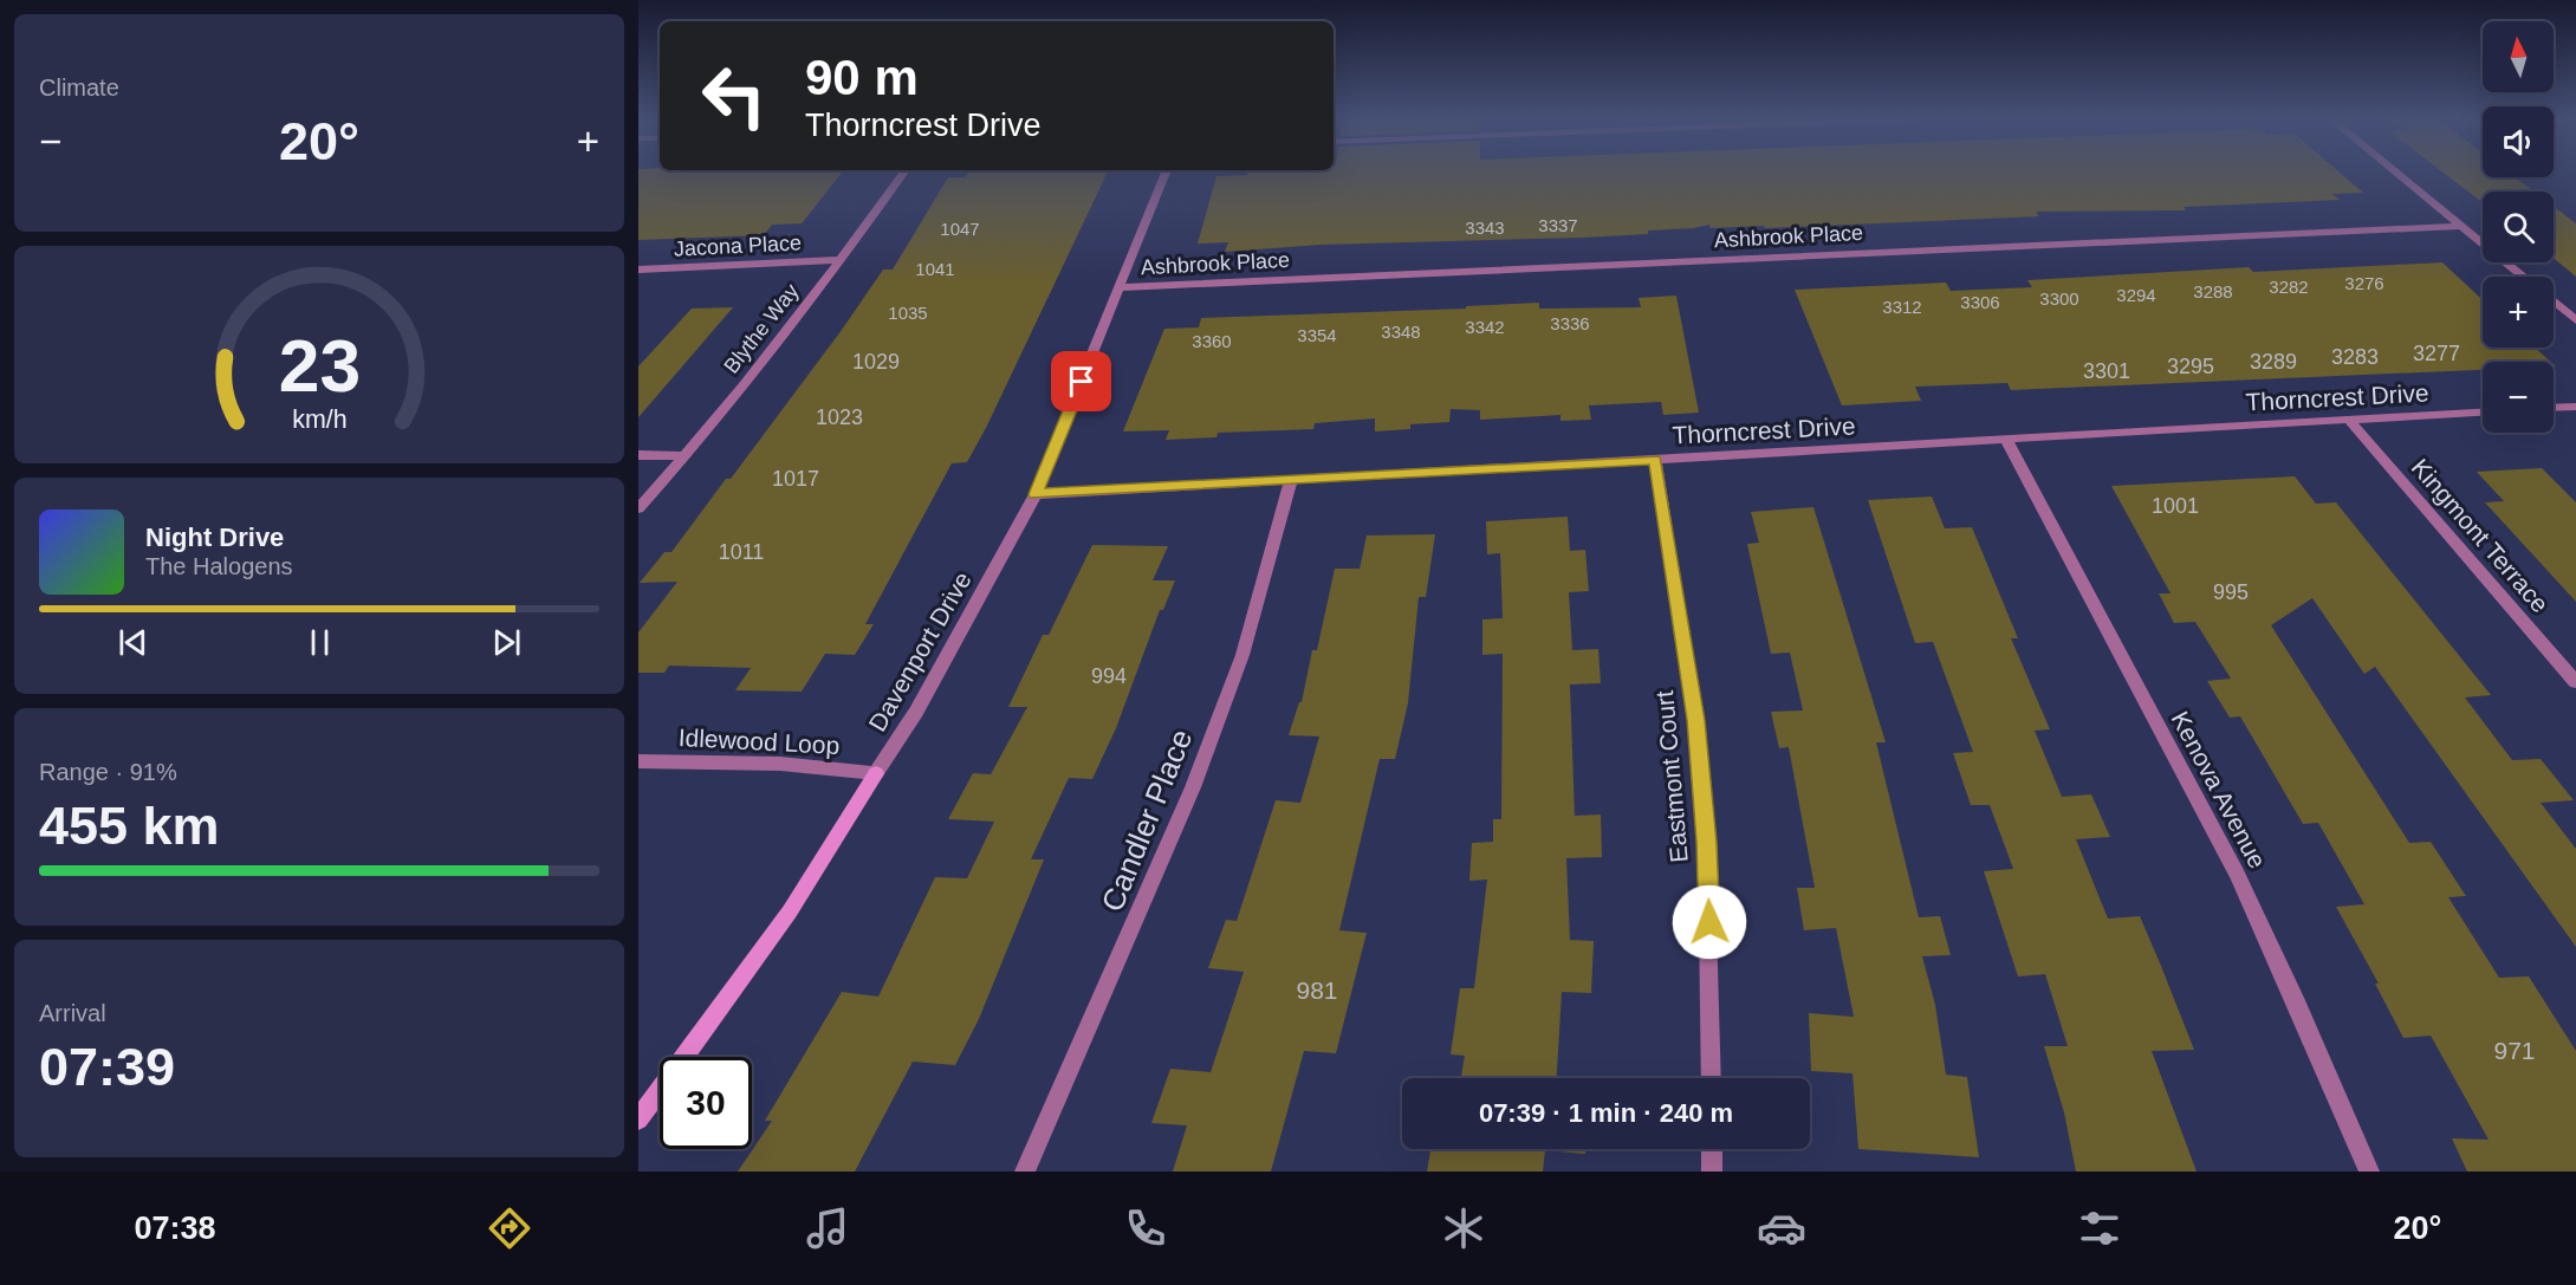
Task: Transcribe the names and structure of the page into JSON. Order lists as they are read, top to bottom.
{
  "streets": {
    "street": [
      "Ashbrook Place",
      "Jacona Place",
      "Blythe Way",
      "Thorncrest Drive",
      "Kingmont Terrace",
      "Davenport Drive",
      "Idlewood Loop",
      "Eastmont Court",
      "Kenova Avenue",
      "Candler Place"
    ]
  },
  "crossings": [
    ["Ashbrook Place", "Davenport Drive"],
    ["Jacona Place", "Blythe Way"],
    ["Thorncrest Drive", "Kingmont Terrace"],
    ["Thorncrest Drive", "Davenport Drive"],
    ["Thorncrest Drive", "Eastmont Court"],
    ["Thorncrest Drive", "Kenova Avenue"],
    ["Thorncrest Drive", "Candler Place"],
    ["Davenport Drive", "Idlewood Loop"]
  ],
  "house_numbers": [
    "3337",
    "3343",
    "1047",
    "1041",
    "3276",
    "3282",
    "3288",
    "3294",
    "3300",
    "3306",
    "3312",
    "1035",
    "3336",
    "3342",
    "3348",
    "3354",
    "3360",
    "3277",
    "3283",
    "1029",
    "3289",
    "3295",
    "3301",
    "1023",
    "1017",
    "1001",
    "1011",
    "995",
    "994",
    "981",
    "971"
  ],
  "north": "top",
  "page": {
    "tile": [
      "Climate",
      ["Range · 91%", "455 km"],
      ["Arrival", "07:39"]
    ],
    "map_buttons": ["+", "−"],
    "turn": ["90 m", "Thorncrest Drive"],
    "heat": ["−", "20°", "+"],
    "song": ["Night Drive", "The Halogens"],
    "limit": "30",
    "trip": "07:39 · 1 min · 240 m",
    "tabs": ["07:38", "20°"],
    "gauge": ["23", "km/h"]
  }
}
